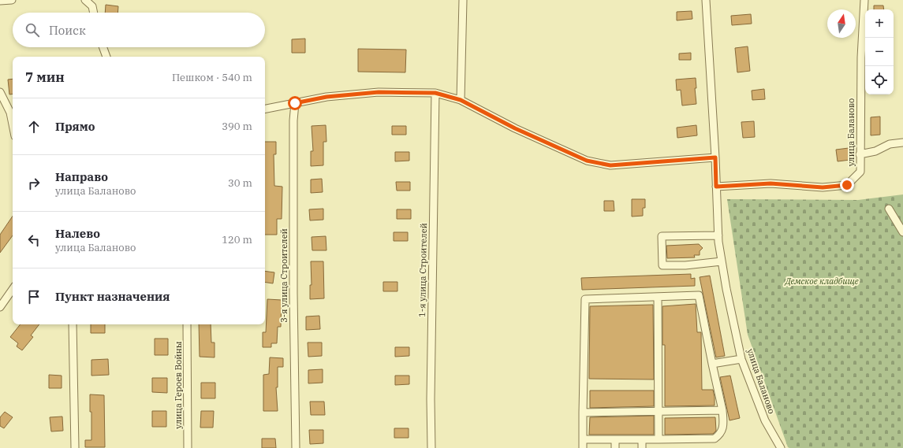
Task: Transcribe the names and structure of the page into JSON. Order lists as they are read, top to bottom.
{
  "streets": {
    "street": [
      "улица Баланово",
      "1-я улица Строителей",
      "3-я улица Строителей",
      "улица Героев Войны"
    ]
  },
  "parks": ["Демское кладбище"],
  "north": "top",
  "page": {
    "map_buttons": ["+", "−"],
    "search": "Поиск",
    "heading": ["7 мин", "Пешком · 540 m"],
    "list": [
      ["Прямо", "390 m"],
      ["Направо", "улица Баланово", "30 m"],
      ["Налево", "улица Баланово", "120 m"],
      "Пункт назначения"
    ]
  }
}
